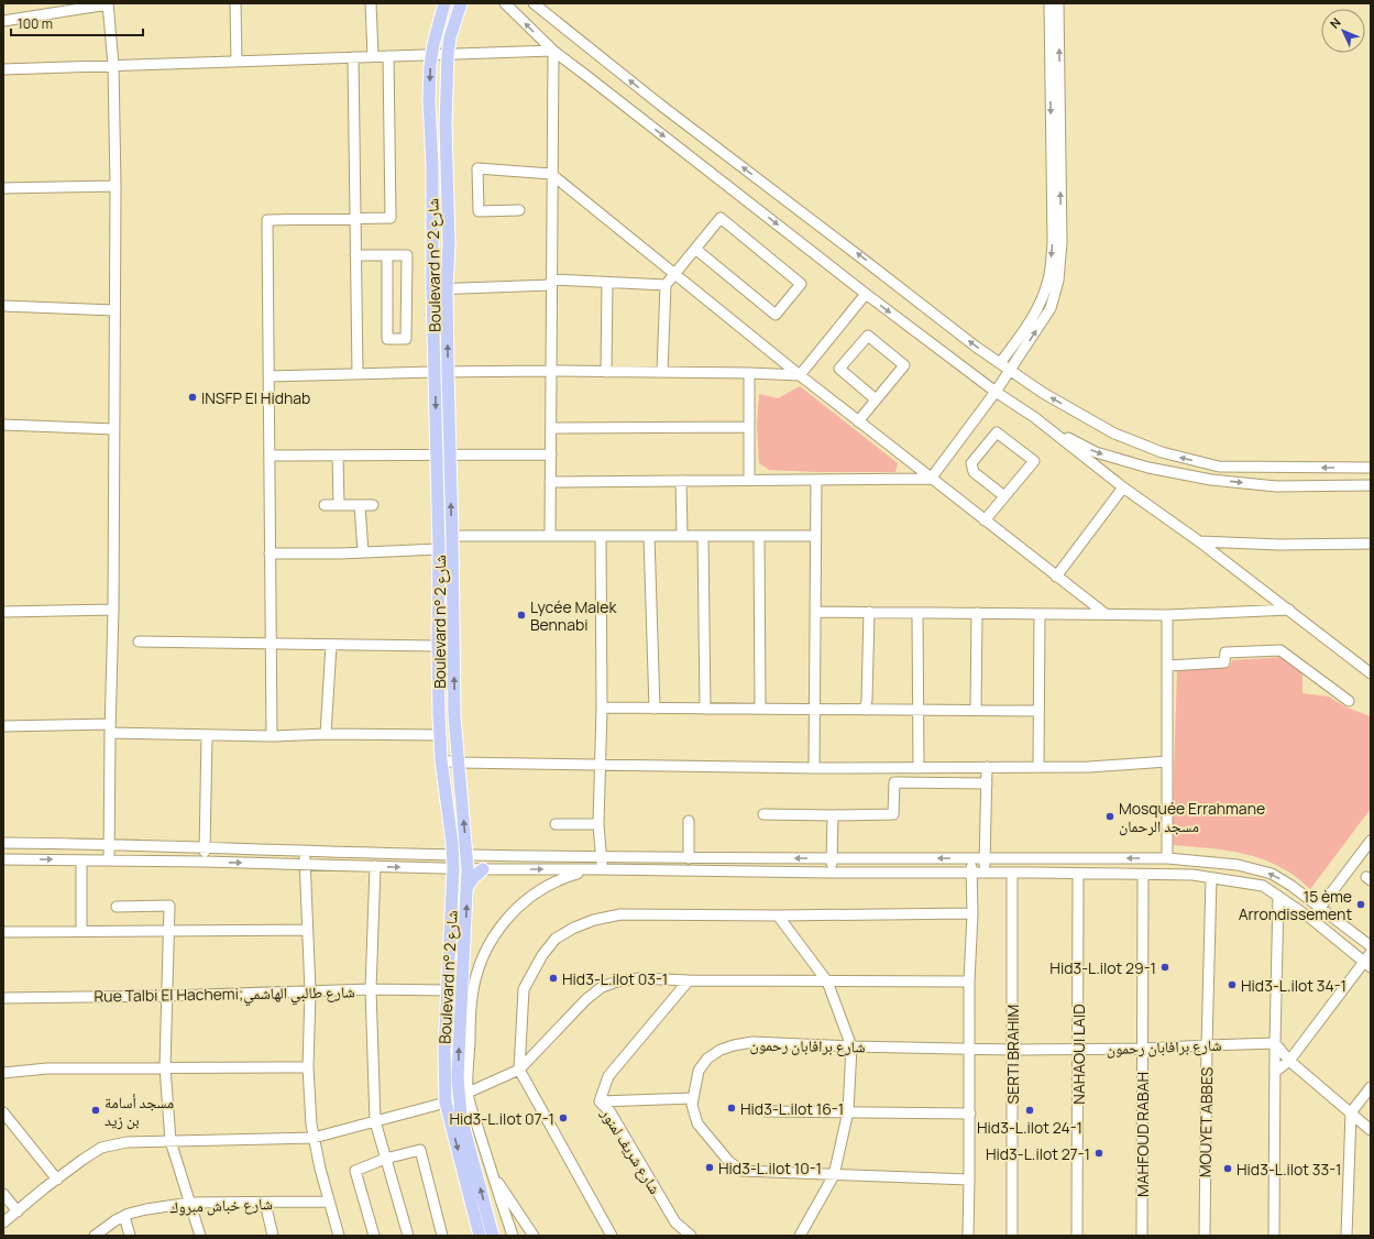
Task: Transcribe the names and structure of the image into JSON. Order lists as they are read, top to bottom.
{
  "streets": {
    "main road": ["Boulevard n° شارع 2"],
    "street": [
      "Rue Talbi El Hachemi;شارع طالبي الهاشمي",
      "شارع برافابان رحمون",
      "SERTI BRAHIM",
      "NAHAOUI LAID",
      "MOUYET ABBES",
      "MAHFOUD RABAH",
      "شارع شريف لمنور",
      "شارع خباش مبروك"
    ]
  },
  "crossings": [
    ["Boulevard n° شارع 2", "Rue Talbi El Hachemi;شارع طالبي الهاشمي"],
    ["شارع برافابان رحمون", "SERTI BRAHIM"],
    ["شارع برافابان رحمون", "NAHAOUI LAID"],
    ["شارع برافابان رحمون", "MOUYET ABBES"],
    ["شارع برافابان رحمون", "MAHFOUD RABAH"]
  ],
  "places": [
    "INSFP El Hidhab",
    "Lycée Malek Bennabi",
    "Mosquée Errahmane مسجد الرحمان",
    "15 ème Arrondissement",
    "Hid3-L.ilot 29-1",
    "Hid3-L.ilot 03-1",
    "Hid3-L.ilot 34-1",
    "Hid3-L.ilot 16-1",
    "مسجد أسامة بن زيد",
    "Hid3-L.ilot 24-1",
    "Hid3-L.ilot 07-1",
    "Hid3-L.ilot 27-1",
    "Hid3-L.ilot 10-1",
    "Hid3-L.ilot 33-1"
  ],
  "scale_bar": "100 m",
  "north": "top left"
}
